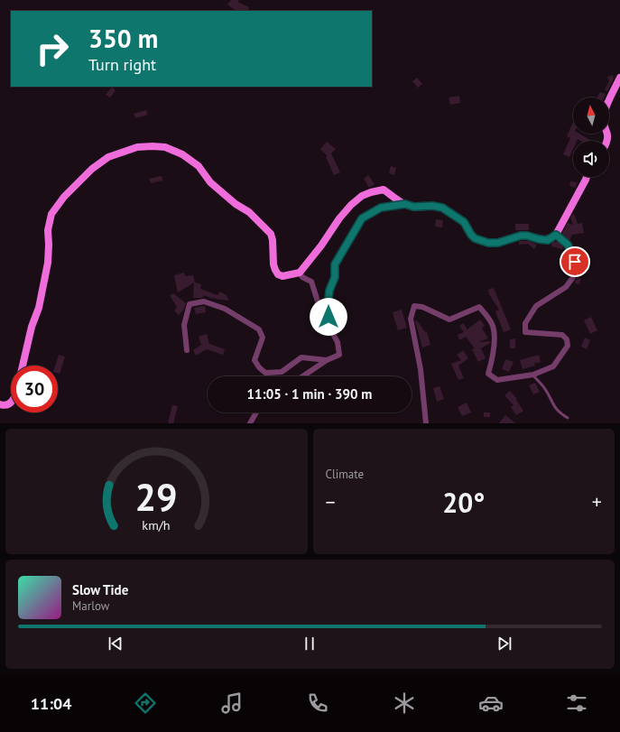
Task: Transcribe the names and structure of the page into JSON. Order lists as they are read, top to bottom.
{
  "north": "top",
  "page": {
    "turn": ["350 m", "Turn right"],
    "limit": "30",
    "trip": "11:05 · 1 min · 390 m",
    "tile": "Climate",
    "heat": ["−", "20°", "+"],
    "song": ["Slow Tide", "Marlow"],
    "tabs": "11:04",
    "gauge": ["29", "km/h"]
  }
}
